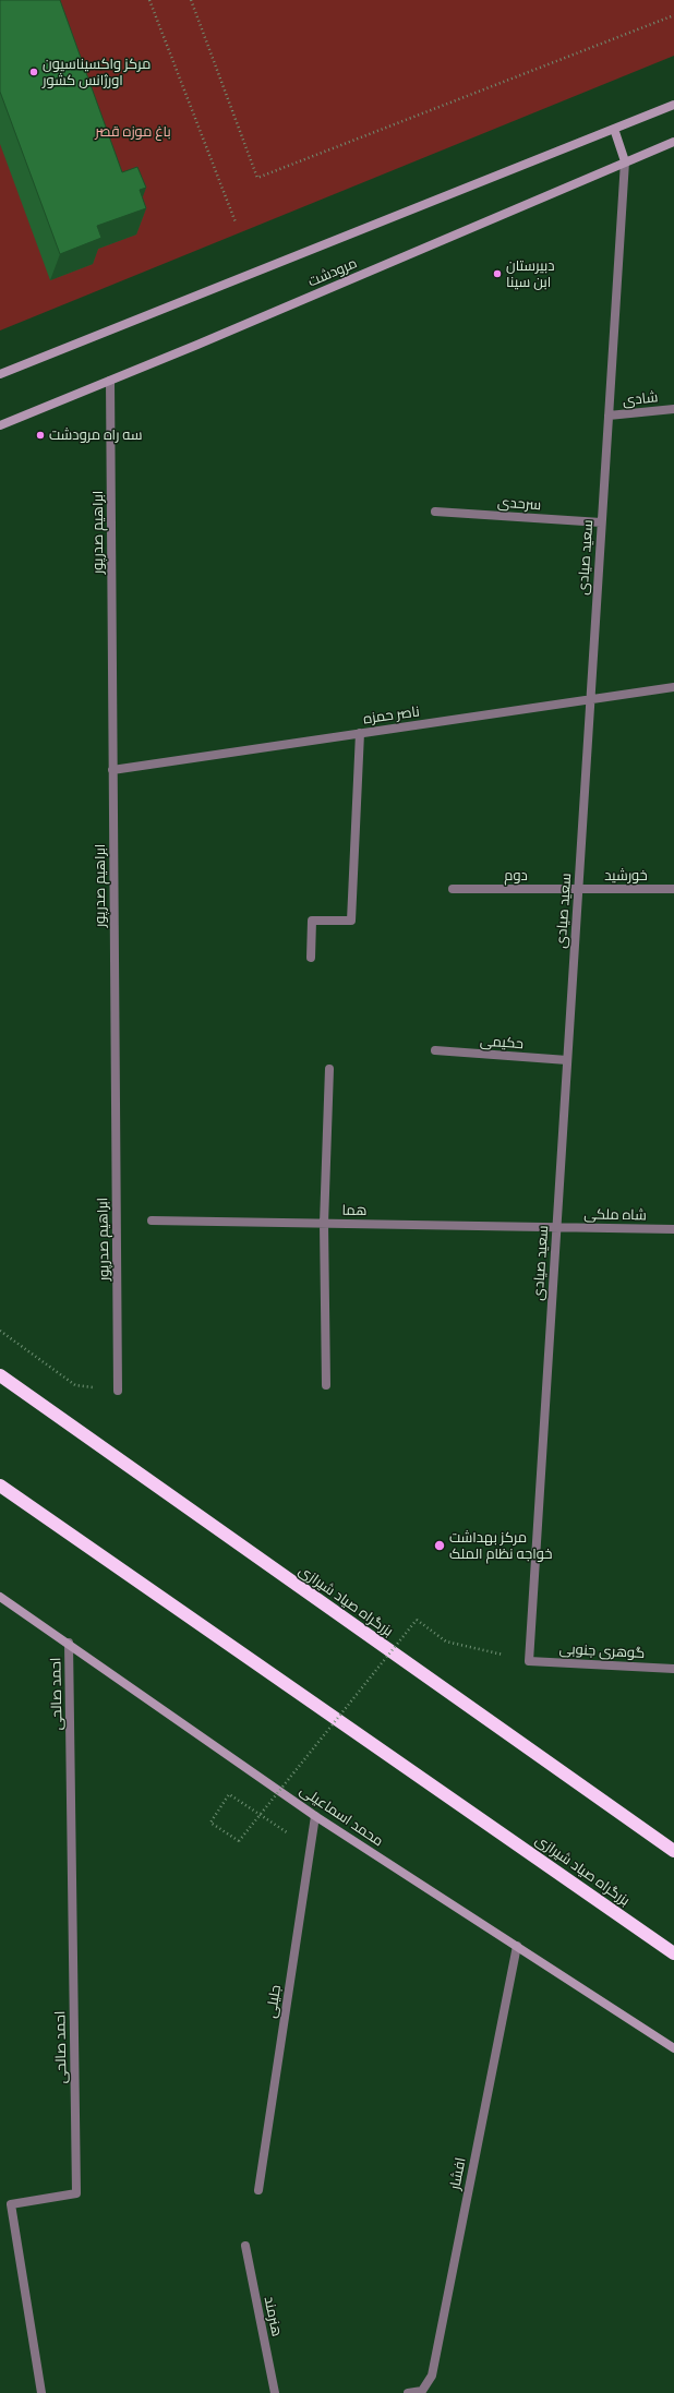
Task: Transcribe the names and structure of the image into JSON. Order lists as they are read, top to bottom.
{
  "streets": {
    "highway": ["بزرگراه صیاد شیرازی"],
    "main road": ["مرودشت", "محمد اسماعیلی"],
    "street": [
      "شادی",
      "سرحدی",
      "ابراهیم صدرپور",
      "سعید صیادی",
      "ناصر حمزه",
      "دوم",
      "خورشید",
      "حکیمی",
      "هما",
      "شاه ملکی",
      "گوهری جنوبی",
      "احمد صالحی",
      "جلیلی",
      "افشار",
      "هنرمند"
    ]
  },
  "crossings": [
    ["مرودشت", "ابراهیم صدرپور"],
    ["مرودشت", "سعید صیادی"],
    ["شادی", "سعید صیادی"],
    ["سرحدی", "سعید صیادی"],
    ["ابراهیم صدرپور", "ناصر حمزه"],
    ["سعید صیادی", "ناصر حمزه"],
    ["سعید صیادی", "دوم"],
    ["سعید صیادی", "خورشید"],
    ["سعید صیادی", "حکیمی"],
    ["سعید صیادی", "هما"],
    ["سعید صیادی", "شاه ملکی"],
    ["سعید صیادی", "گوهری جنوبی"],
    ["دوم", "خورشید"],
    ["هما", "شاه ملکی"],
    ["احمد صالحی", "محمد اسماعیلی"],
    ["محمد اسماعیلی", "جلیلی"],
    ["محمد اسماعیلی", "افشار"]
  ],
  "parks": ["باغ موزه قصر"],
  "places": [
    "مرکز واکسیناسیون اورژانس کشور",
    "دبیرستان ابن سینا",
    "سه راه مرودشت",
    "مرکز بهداشت خواجه نظام الملک"
  ]
}
